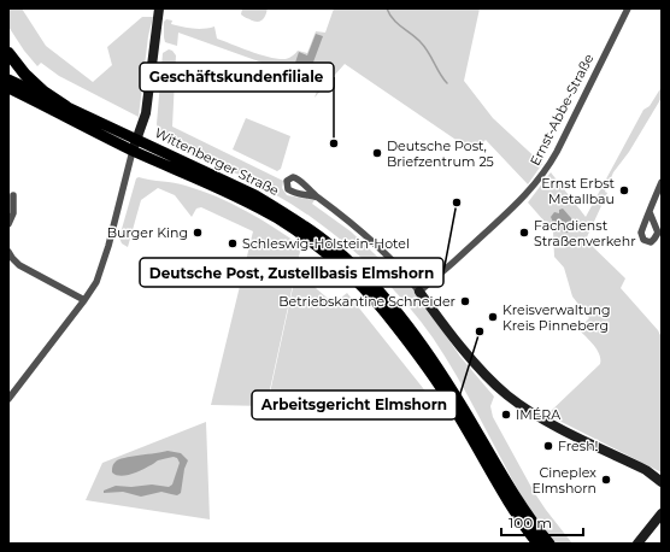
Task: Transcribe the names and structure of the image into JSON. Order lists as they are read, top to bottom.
{
  "streets": {
    "main road": ["Wittenberger Straße"],
    "street": ["Ernst-Abbe-Straße"]
  },
  "places": [
    "Geschäftskundenfiliale",
    "Deutsche Post, Briefzentrum 25",
    "Ernst Erbst Metallbau",
    "Deutsche Post, Zustellbasis Elmshorn",
    "Burger King",
    "Fachdienst Straßenverkehr",
    "Schleswig-Holstein-Hotel",
    "Betriebskantine Schneider",
    "Kreisverwaltung Kreis Pinneberg",
    "Arbeitsgericht Elmshorn",
    "IMÉRA",
    "Fresh!",
    "Cineplex Elmshorn"
  ],
  "scale_bar": "100 m"
}
